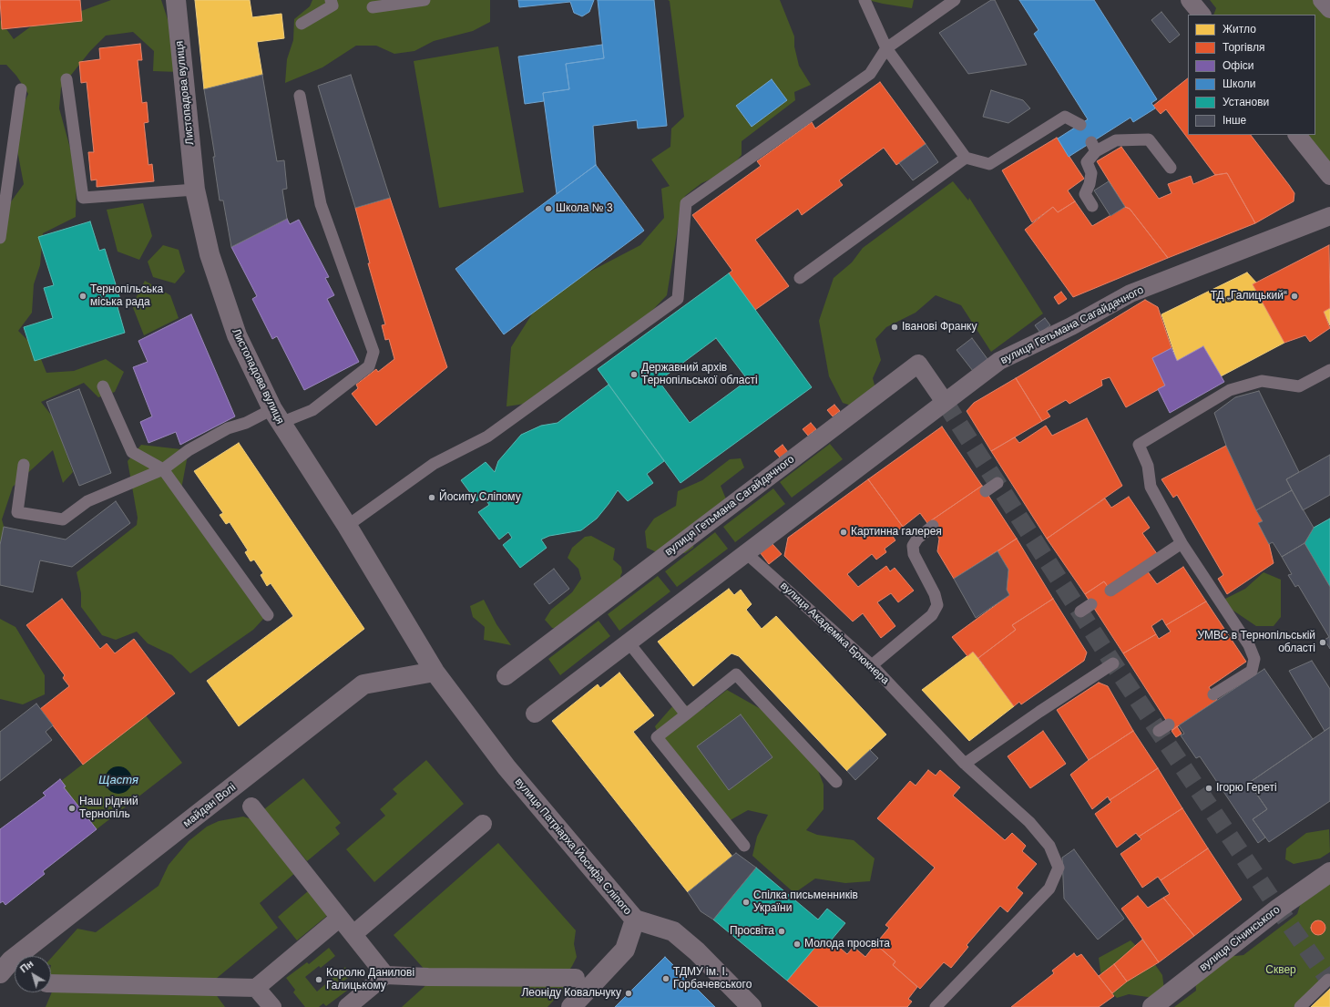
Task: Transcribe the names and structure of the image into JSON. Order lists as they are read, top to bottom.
{
  "streets": {
    "street": [
      "Листопадова вулиця",
      "вулиця Гетьмана Сагайдачного",
      "майдан Волі",
      "вулиця Патріарха Йосифа Сліпого",
      "вулиця Січинського"
    ],
    "lane": ["вулиця Академіка Брюкнера"]
  },
  "crossings": [
    ["Листопадова вулиця", "майдан Волі"],
    ["Листопадова вулиця", "вулиця Патріарха Йосифа Сліпого"],
    ["вулиця Гетьмана Сагайдачного", "вулиця Академіка Брюкнера"],
    ["майдан Волі", "вулиця Патріарха Йосифа Сліпого"]
  ],
  "water": ["Щастя"],
  "parks": ["Сквер"],
  "places": [
    "Школа № 3",
    "Тернопільська міська рада",
    "ТД „Галицький“",
    "Іванові Франку",
    "Державний архів Тернопільської області",
    "Йосипу Сліпому",
    "Картинна галерея",
    "УМВС в Тернопільській області",
    "Ігорю Гереті",
    "Наш рідний Тернопіль",
    "Спілка письменників України",
    "Просвіта",
    "Молода просвіта",
    "ТДМУ ім. І. Горбачевського",
    "Королю Данилові Галицькому",
    "Леоніду Ковальчуку"
  ],
  "legend": [
    "Житло",
    "Торгівля",
    "Офіси",
    "Школи",
    "Установи",
    "Інше"
  ],
  "north": "top left"
}
